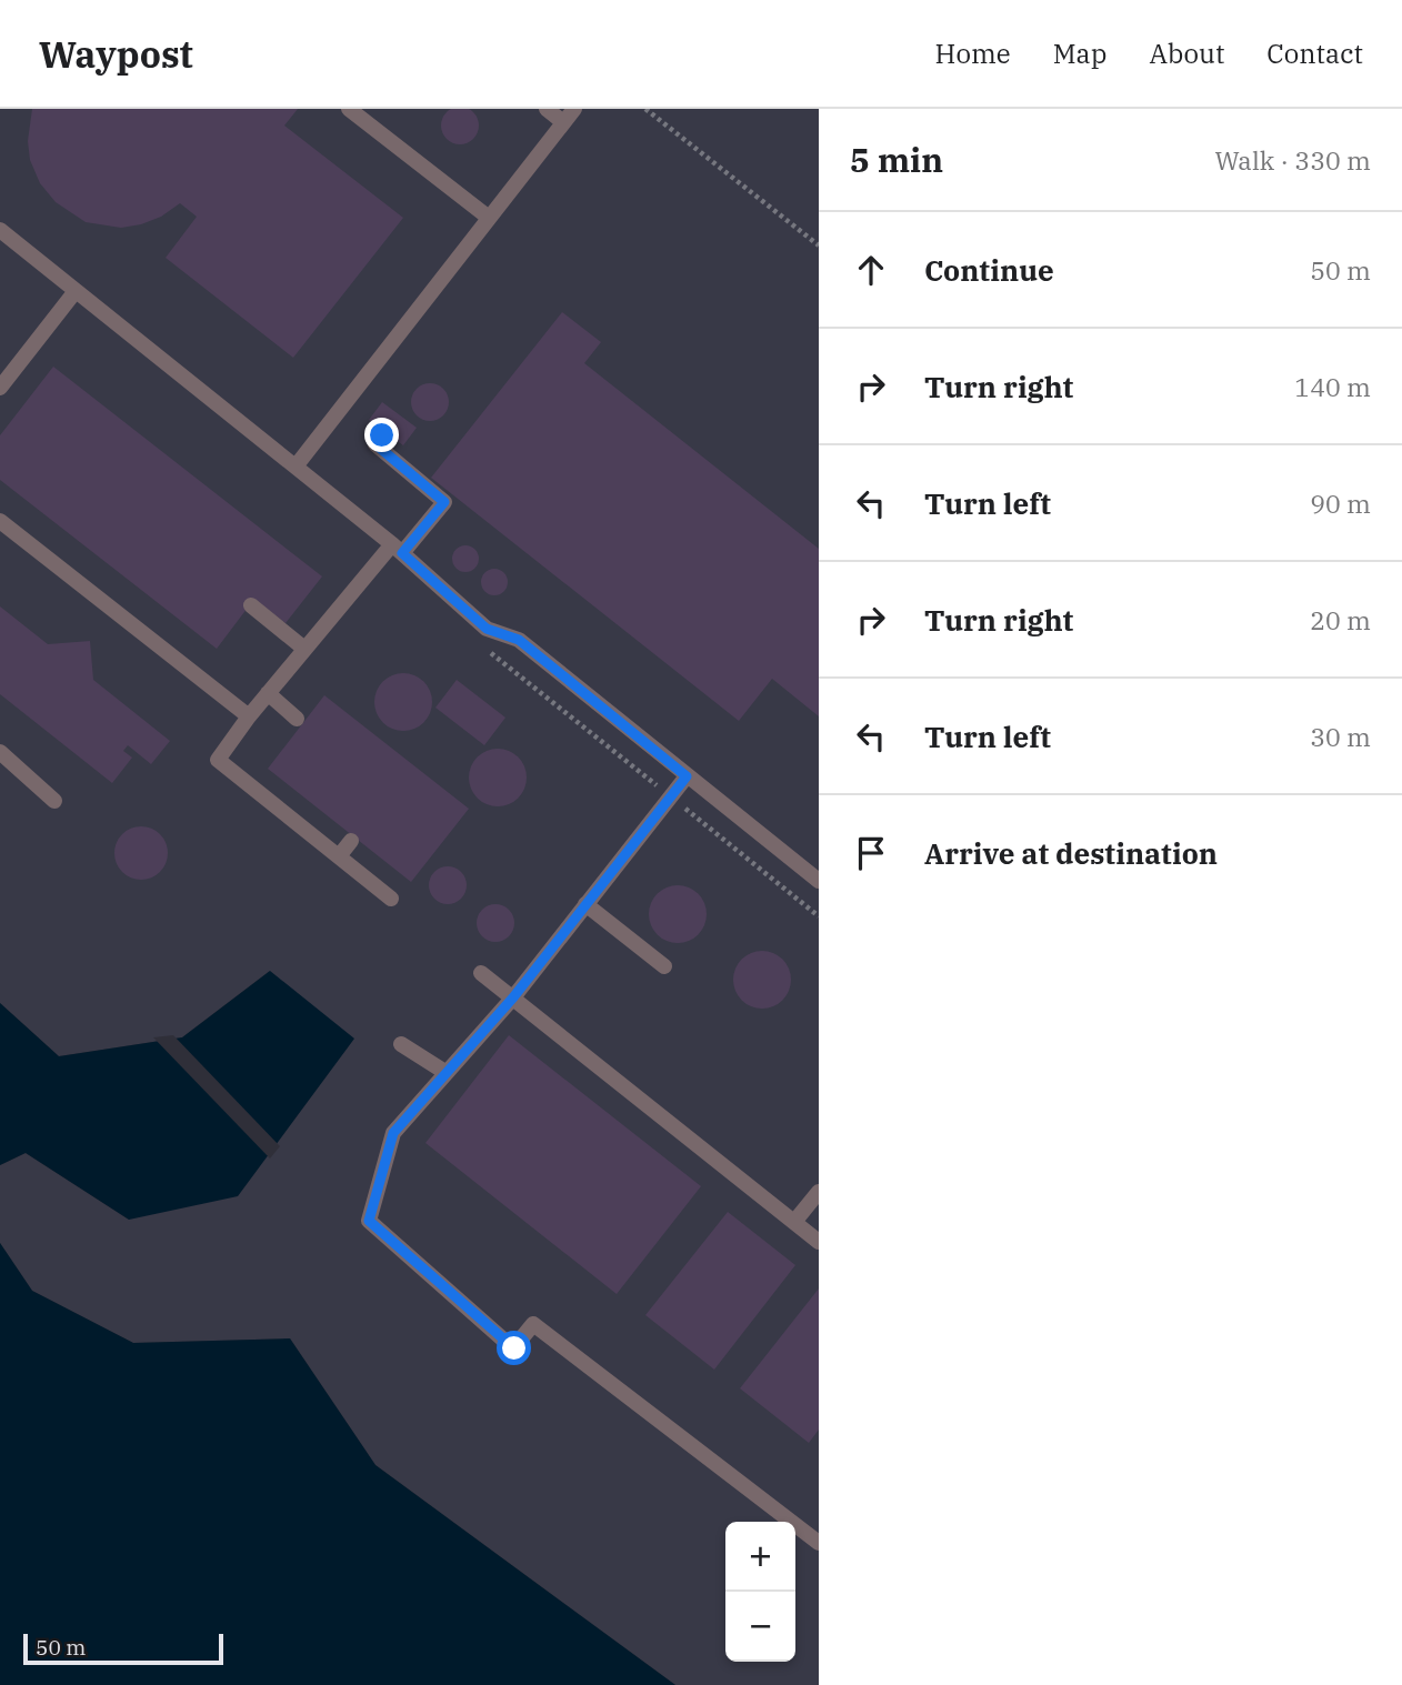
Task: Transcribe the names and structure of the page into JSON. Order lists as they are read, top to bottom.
{
  "scale_bar": "50 m",
  "page": {
    "header": "Waypost",
    "nav": [
      "Home",
      "Map",
      "About",
      "Contact"
    ],
    "heading": ["5 min", "Walk · 330 m"],
    "list": [
      ["Continue", "50 m"],
      ["Turn right", "140 m"],
      ["Turn left", "90 m"],
      ["Turn right", "20 m"],
      ["Turn left", "30 m"],
      "Arrive at destination"
    ],
    "map_buttons": ["+", "−"],
    "scale": "50 m"
  }
}
